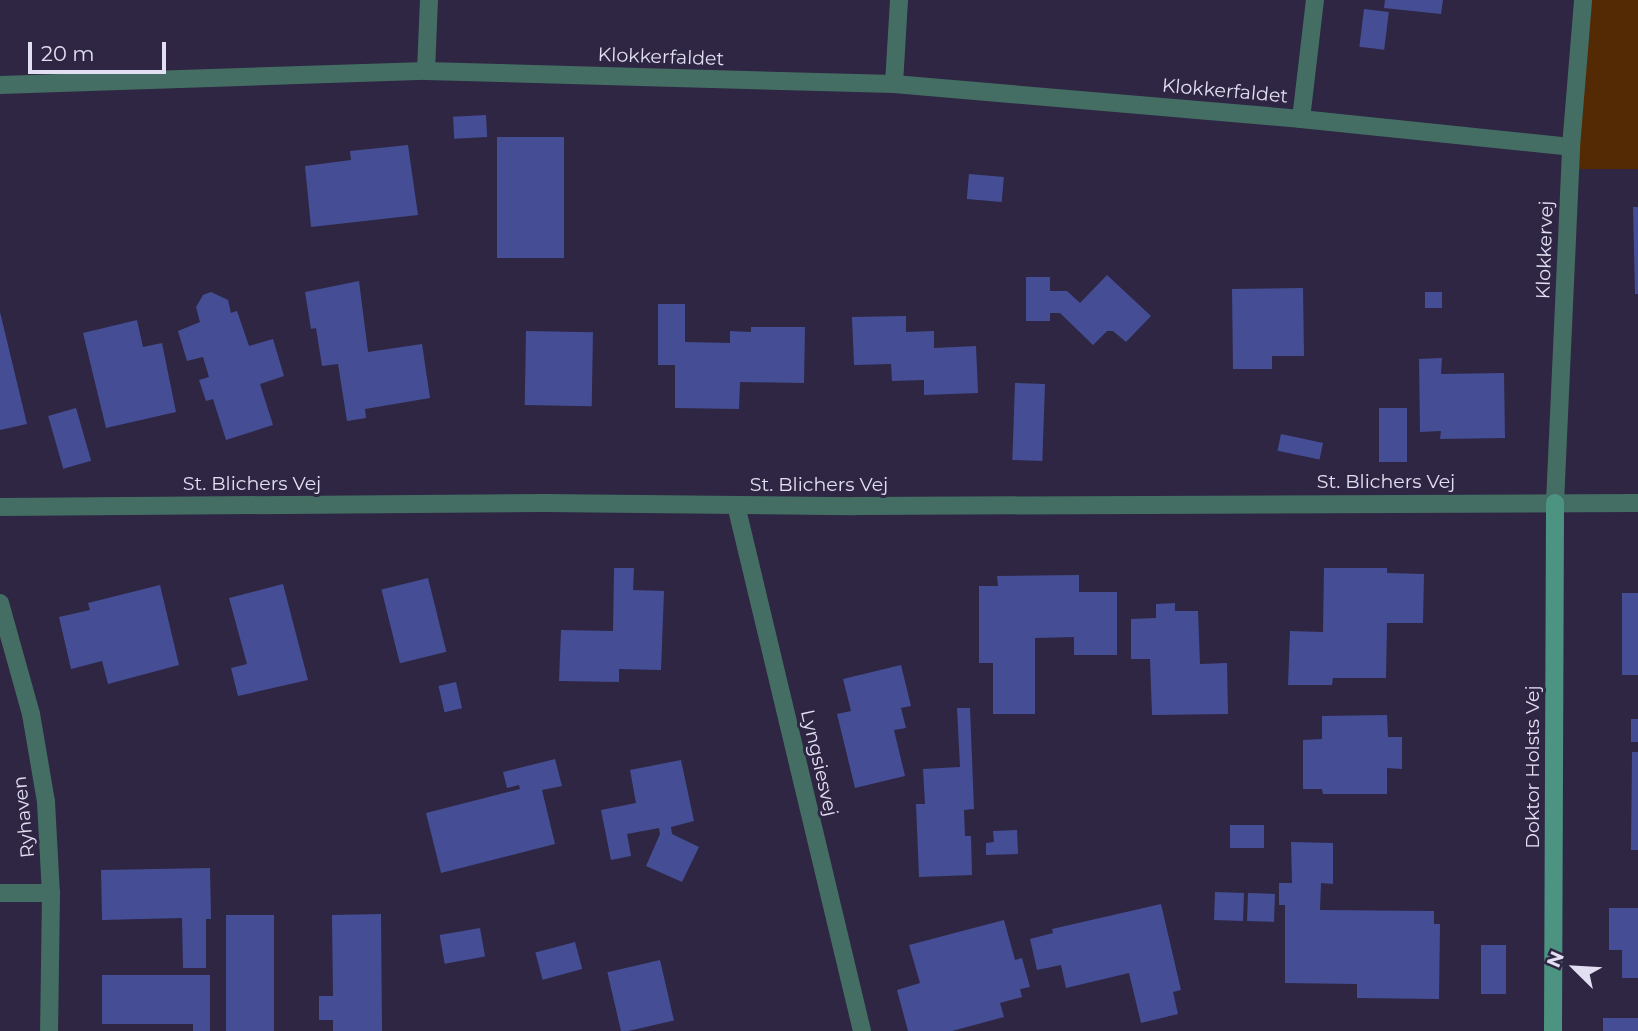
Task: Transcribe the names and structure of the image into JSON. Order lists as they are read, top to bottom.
{
  "streets": {
    "street": [
      "Klokkerfaldet",
      "Klokkervej",
      "St. Blichers Vej",
      "Lyngsiesvej",
      "Doktor Holsts Vej",
      "Ryhaven"
    ]
  },
  "crossings": [
    ["Klokkerfaldet", "Klokkervej"],
    ["Klokkervej", "St. Blichers Vej"],
    ["Klokkervej", "Doktor Holsts Vej"],
    ["St. Blichers Vej", "Lyngsiesvej"],
    ["St. Blichers Vej", "Doktor Holsts Vej"]
  ],
  "scale_bar": "20 m",
  "north": "top left"
}
